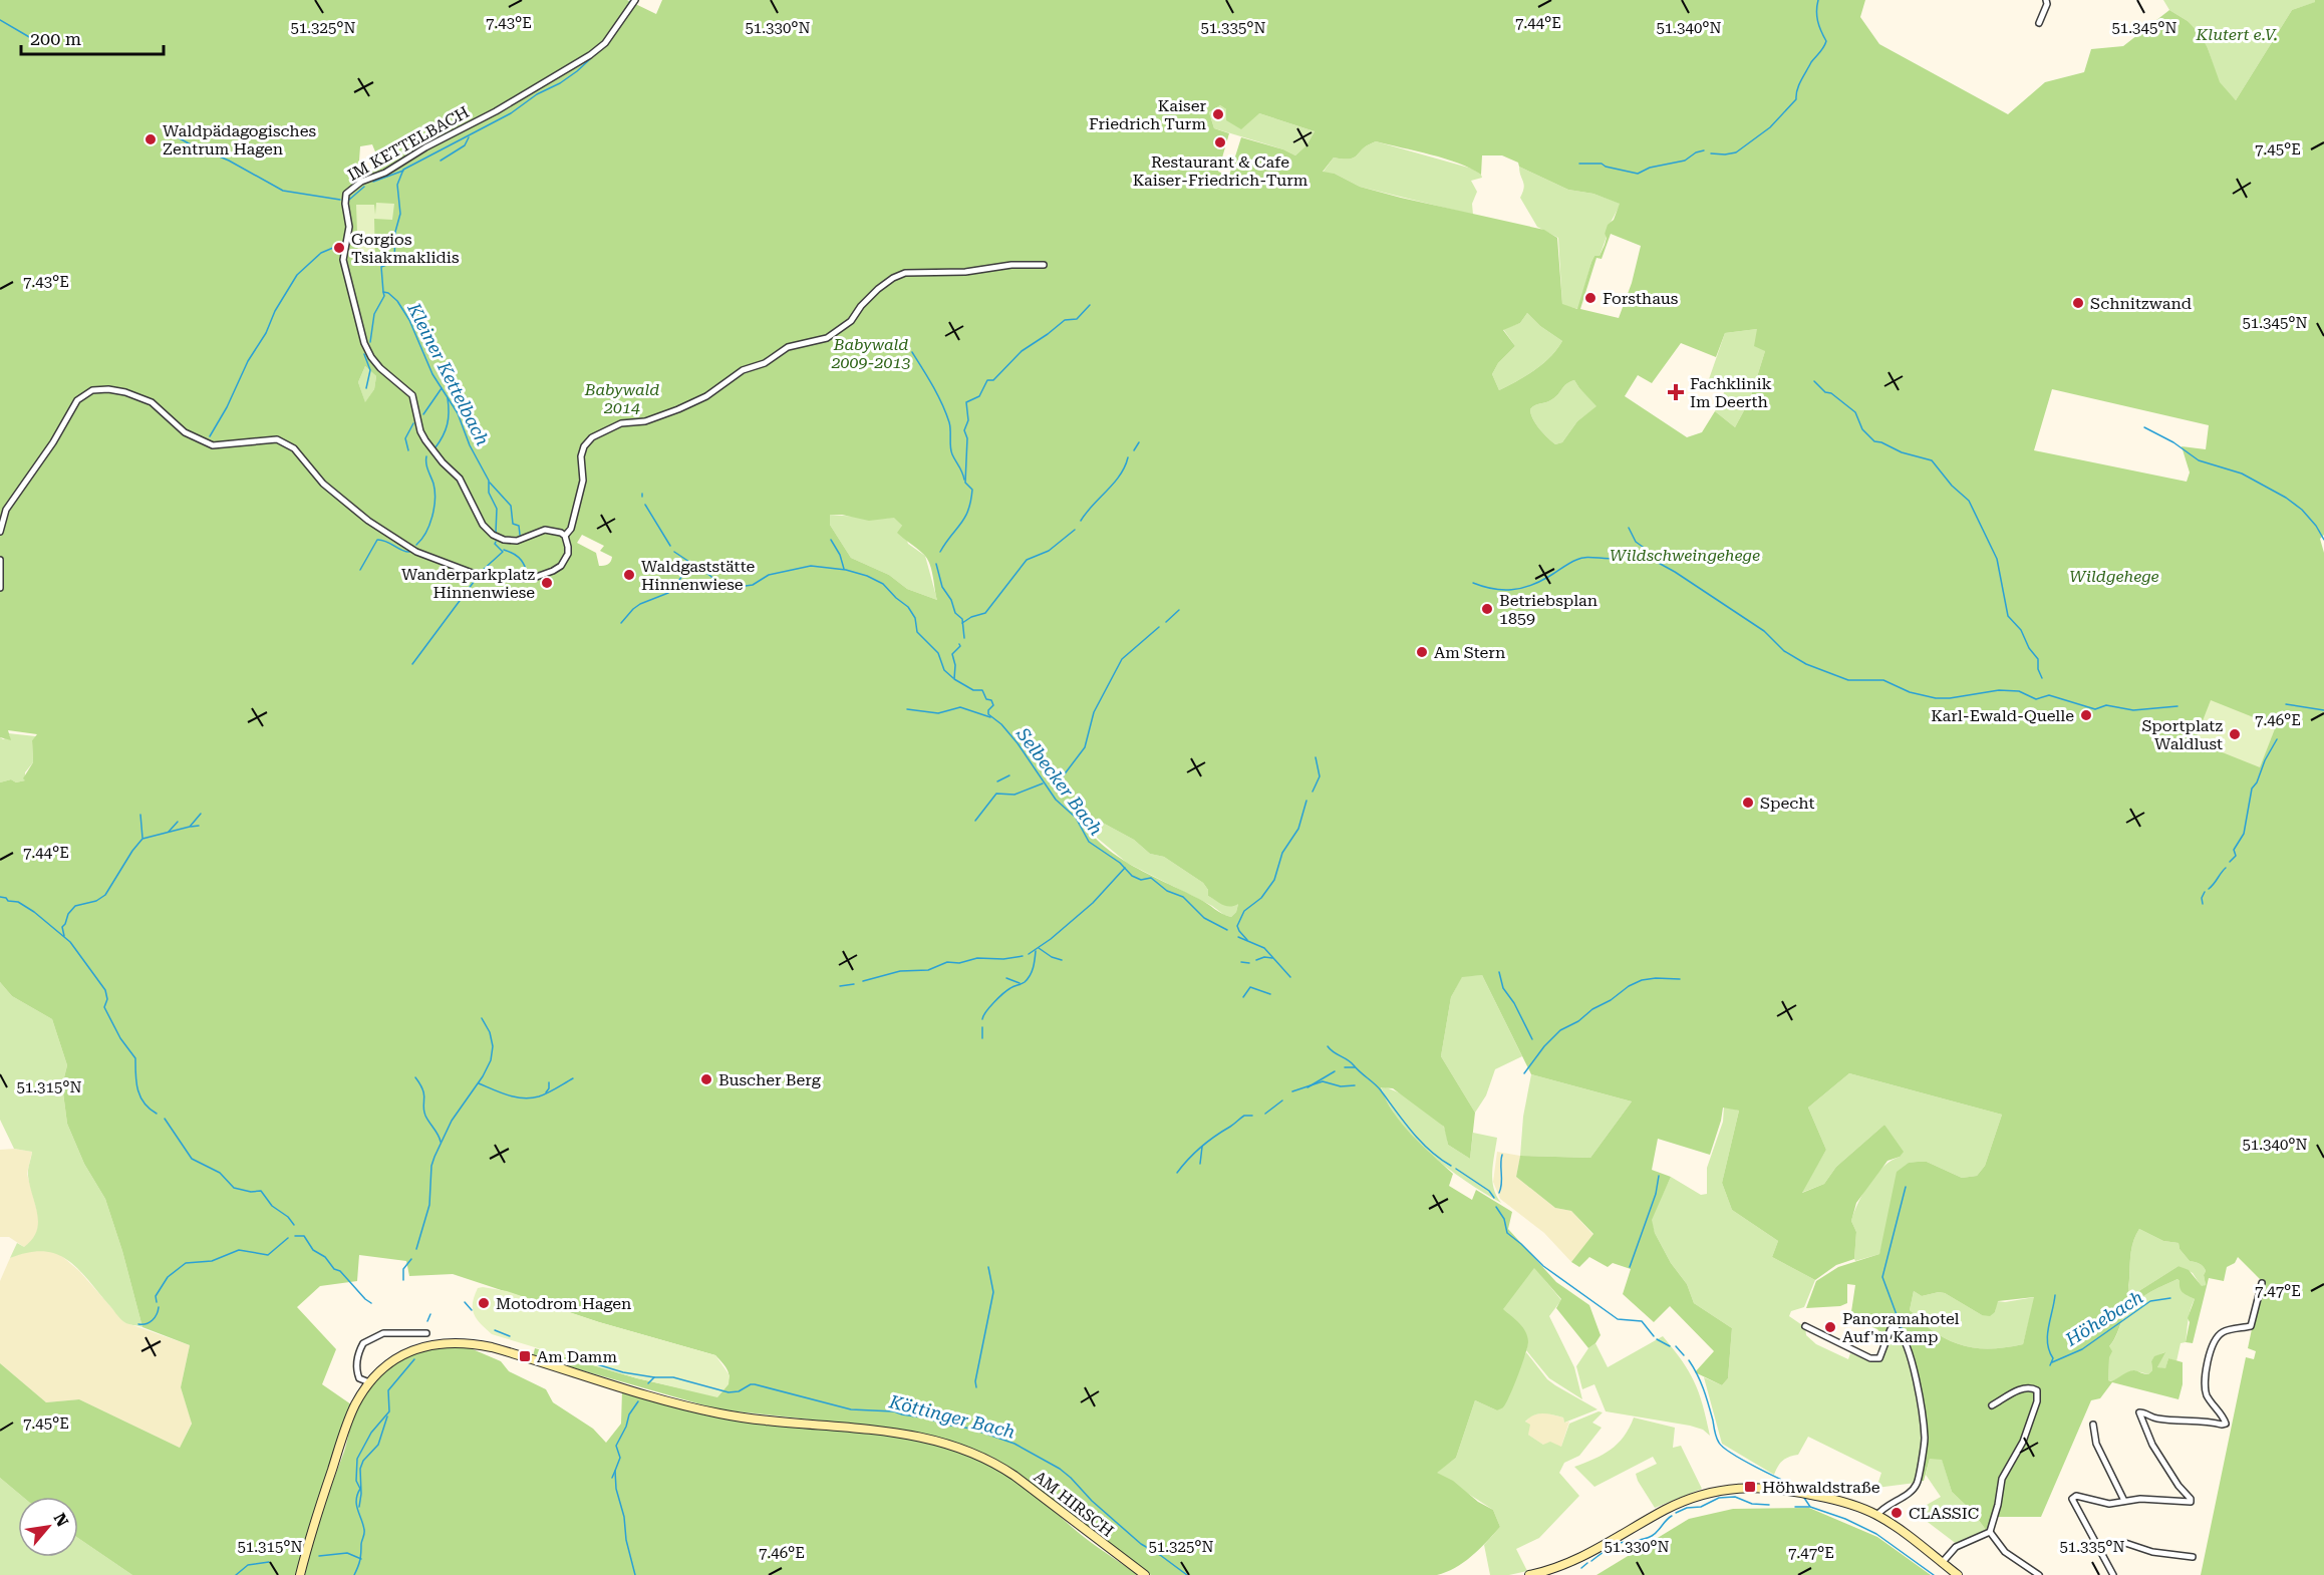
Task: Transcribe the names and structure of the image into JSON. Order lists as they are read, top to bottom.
{
  "streets": {
    "main road": ["AM HIRSCH"],
    "street": ["IM KETTELBACH"]
  },
  "water": [
    "Kleiner Kettelbach",
    "Selbecker Bach",
    "Höhebach",
    "Köttinger Bach"
  ],
  "parks": [
    "Klutert e.V.",
    "Babywald 2009-2013",
    "Babywald 2014",
    "Wildschweingehege",
    "Wildgehege"
  ],
  "places": {
    "other": [
      "Kaiser Friedrich Turm",
      "Waldpädagogisches Zentrum Hagen",
      "Restaurant & Cafe Kaiser-Friedrich-Turm",
      "Gorgios Tsiakmaklidis",
      "Forsthaus",
      "Schnitzwand",
      "Waldgaststätte Hinnenwiese",
      "Wanderparkplatz Hinnenwiese",
      "Betriebsplan 1859",
      "Am Stern",
      "Karl-Ewald-Quelle",
      "Sportplatz Waldlust",
      "Specht",
      "Buscher Berg",
      "Motodrom Hagen",
      "Panoramahotel Auf'm Kamp",
      "CLASSIC"
    ],
    "health": ["Fachklinik Im Deerth"],
    "transit": ["Am Damm", "Höhwaldstraße"]
  },
  "scale_bar": "200 m",
  "north": "top right",
  "coordinates": [
    "7.43°E",
    "7.44°E",
    "51.325°N",
    "51.330°N",
    "51.335°N",
    "51.340°N",
    "51.345°N",
    "7.45°E",
    "7.46°E",
    "51.315°N",
    "7.47°E"
  ]
}
